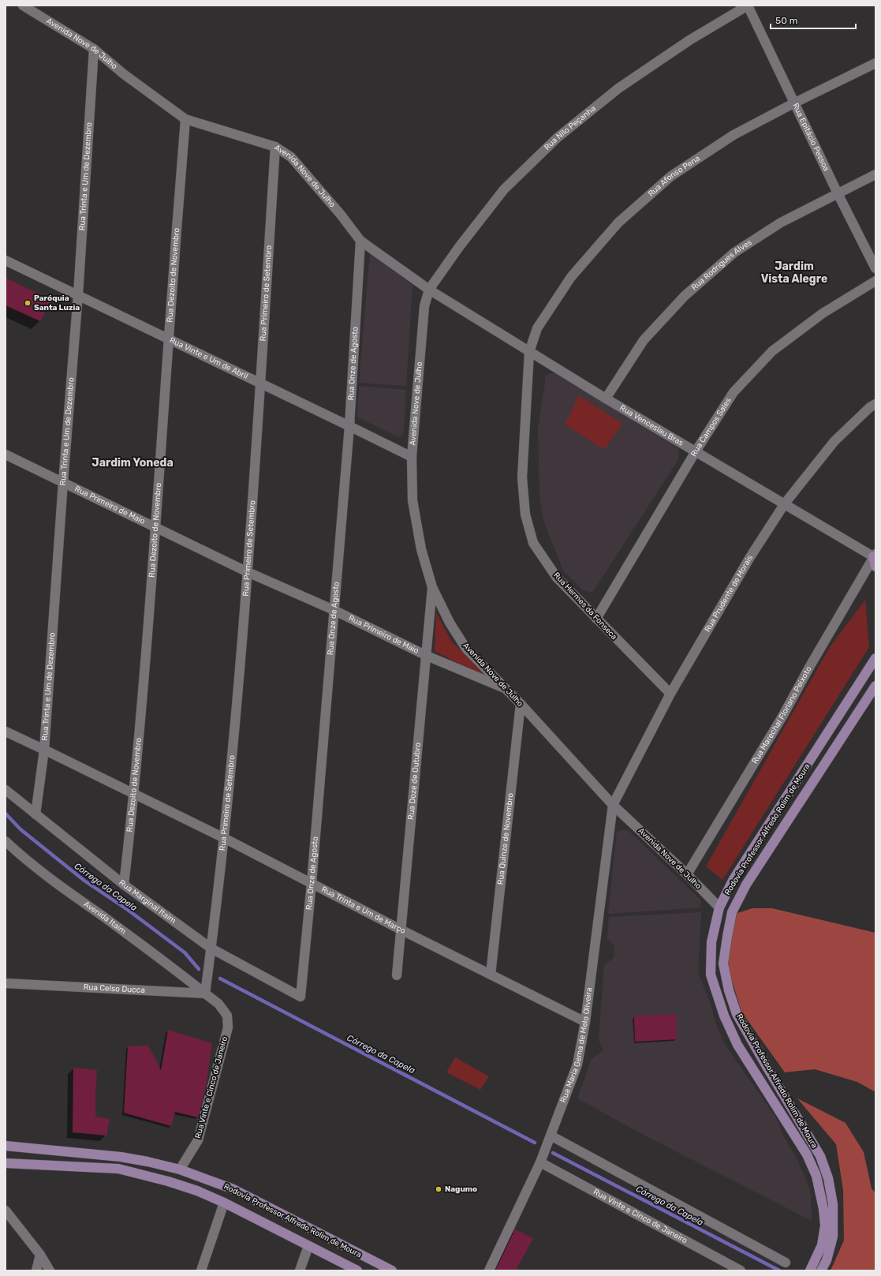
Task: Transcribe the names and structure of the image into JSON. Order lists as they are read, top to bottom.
{
  "streets": {
    "main road": ["Rodovia Professor Alfredo Rolim de Moura"],
    "street": [
      "Avenida Nove de Julho",
      "Rua Nilo Peçanha",
      "Rua Epitácio Pessoa",
      "Rua Trinta e Um de Dezembro",
      "Rua Afonso Pena",
      "Rua Rodrigues Alves",
      "Rua Dezoito de Novembro",
      "Rua Primeiro de Setembro",
      "Rua Vinte e Um de Abril",
      "Rua Onze de Agosto",
      "Rua Venceslau Bras",
      "Rua Campos Sales",
      "Rua Primeiro de Maio",
      "Rua Prudente de Morais",
      "Rua Hermes da Fonseca",
      "Rua Marechal Floriano Peixoto",
      "Rua Doze de Outubro",
      "Rua Quinze de Novembro",
      "Rua Marginal Itaim",
      "Rua Trinta e Um de Março",
      "Avenida Itaim",
      "Rua Celso Ducca",
      "Rua Maria Gema de Melo Oliveira",
      "Rua Vinte e Cinco de Janeiro"
    ]
  },
  "crossings": [
    ["Avenida Nove de Julho", "Rua Nilo Peçanha"],
    ["Avenida Nove de Julho", "Rua Trinta e Um de Dezembro"],
    ["Avenida Nove de Julho", "Rua Dezoito de Novembro"],
    ["Avenida Nove de Julho", "Rua Primeiro de Setembro"],
    ["Avenida Nove de Julho", "Rua Vinte e Um de Abril"],
    ["Avenida Nove de Julho", "Rua Onze de Agosto"],
    ["Avenida Nove de Julho", "Rua Venceslau Bras"],
    ["Avenida Nove de Julho", "Rua Primeiro de Maio"],
    ["Avenida Nove de Julho", "Rua Prudente de Morais"],
    ["Avenida Nove de Julho", "Rua Marechal Floriano Peixoto"],
    ["Avenida Nove de Julho", "Rua Doze de Outubro"],
    ["Avenida Nove de Julho", "Rodovia Professor Alfredo Rolim de Moura"],
    ["Avenida Nove de Julho", "Rua Quinze de Novembro"],
    ["Avenida Nove de Julho", "Rua Maria Gema de Melo Oliveira"],
    ["Rua Nilo Peçanha", "Rua Epitácio Pessoa"],
    ["Rua Nilo Peçanha", "Rua Venceslau Bras"],
    ["Rua Epitácio Pessoa", "Rua Afonso Pena"],
    ["Rua Epitácio Pessoa", "Rua Rodrigues Alves"],
    ["Rua Trinta e Um de Dezembro", "Rua Vinte e Um de Abril"],
    ["Rua Trinta e Um de Dezembro", "Rua Primeiro de Maio"],
    ["Rua Trinta e Um de Dezembro", "Rua Marginal Itaim"],
    ["Rua Trinta e Um de Dezembro", "Rua Trinta e Um de Março"],
    ["Rua Afonso Pena", "Rua Venceslau Bras"],
    ["Rua Afonso Pena", "Rua Hermes da Fonseca"],
    ["Rua Rodrigues Alves", "Rua Venceslau Bras"],
    ["Rua Dezoito de Novembro", "Rua Vinte e Um de Abril"],
    ["Rua Dezoito de Novembro", "Rua Primeiro de Maio"],
    ["Rua Dezoito de Novembro", "Rua Marginal Itaim"],
    ["Rua Dezoito de Novembro", "Rua Trinta e Um de Março"],
    ["Rua Primeiro de Setembro", "Rua Vinte e Um de Abril"],
    ["Rua Primeiro de Setembro", "Rua Primeiro de Maio"],
    ["Rua Primeiro de Setembro", "Rua Marginal Itaim"],
    ["Rua Primeiro de Setembro", "Rua Trinta e Um de Março"],
    ["Rua Primeiro de Setembro", "Avenida Itaim"],
    ["Rua Primeiro de Setembro", "Rua Celso Ducca"],
    ["Rua Primeiro de Setembro", "Rua Vinte e Cinco de Janeiro"],
    ["Rua Vinte e Um de Abril", "Rua Onze de Agosto"],
    ["Rua Onze de Agosto", "Rua Primeiro de Maio"],
    ["Rua Onze de Agosto", "Rua Marginal Itaim"],
    ["Rua Onze de Agosto", "Rua Trinta e Um de Março"],
    ["Rua Venceslau Bras", "Rua Campos Sales"],
    ["Rua Venceslau Bras", "Rua Prudente de Morais"],
    ["Rua Venceslau Bras", "Rua Hermes da Fonseca"],
    ["Rua Venceslau Bras", "Rua Marechal Floriano Peixoto"],
    ["Rua Campos Sales", "Rua Hermes da Fonseca"],
    ["Rua Primeiro de Maio", "Rua Doze de Outubro"],
    ["Rua Prudente de Morais", "Rua Hermes da Fonseca"],
    ["Rua Prudente de Morais", "Rua Maria Gema de Melo Oliveira"],
    ["Rua Doze de Outubro", "Rua Trinta e Um de Março"],
    ["Rodovia Professor Alfredo Rolim de Moura", "Rua Vinte e Cinco de Janeiro"],
    ["Rua Quinze de Novembro", "Rua Trinta e Um de Março"],
    ["Rua Trinta e Um de Março", "Rua Maria Gema de Melo Oliveira"],
    ["Avenida Itaim", "Rua Celso Ducca"],
    ["Avenida Itaim", "Rua Vinte e Cinco de Janeiro"],
    ["Rua Celso Ducca", "Rua Vinte e Cinco de Janeiro"],
    ["Rua Maria Gema de Melo Oliveira", "Rua Vinte e Cinco de Janeiro"]
  ],
  "districts": ["Jardim Vista Alegre", "Jardim Yoneda"],
  "water": ["Córrego da Capela"],
  "places": ["Paróquia Santa Luzia", "Nagumo"],
  "scale_bar": "50 m"
}
